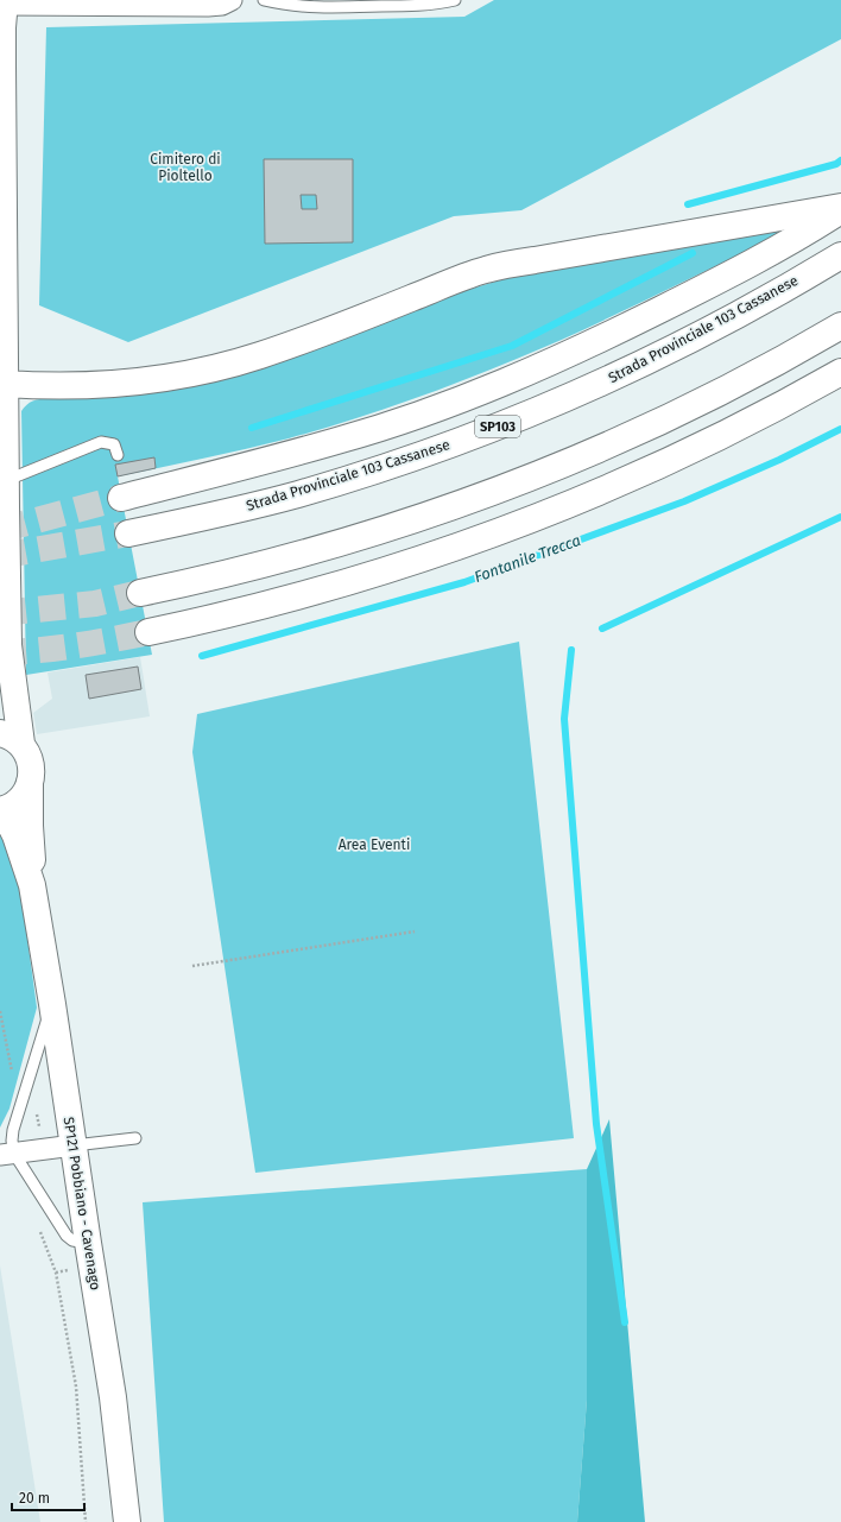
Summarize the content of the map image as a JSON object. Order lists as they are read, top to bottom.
{
  "streets": {
    "main road": ["Strada Provinciale 103 Cassanese", "SP103", "SP121 Pobbiano - Cavenago"]
  },
  "water": ["Fontanile Trecca"],
  "parks": ["Cimitero di Pioltello", "Area Eventi"],
  "scale_bar": "20 m"
}
